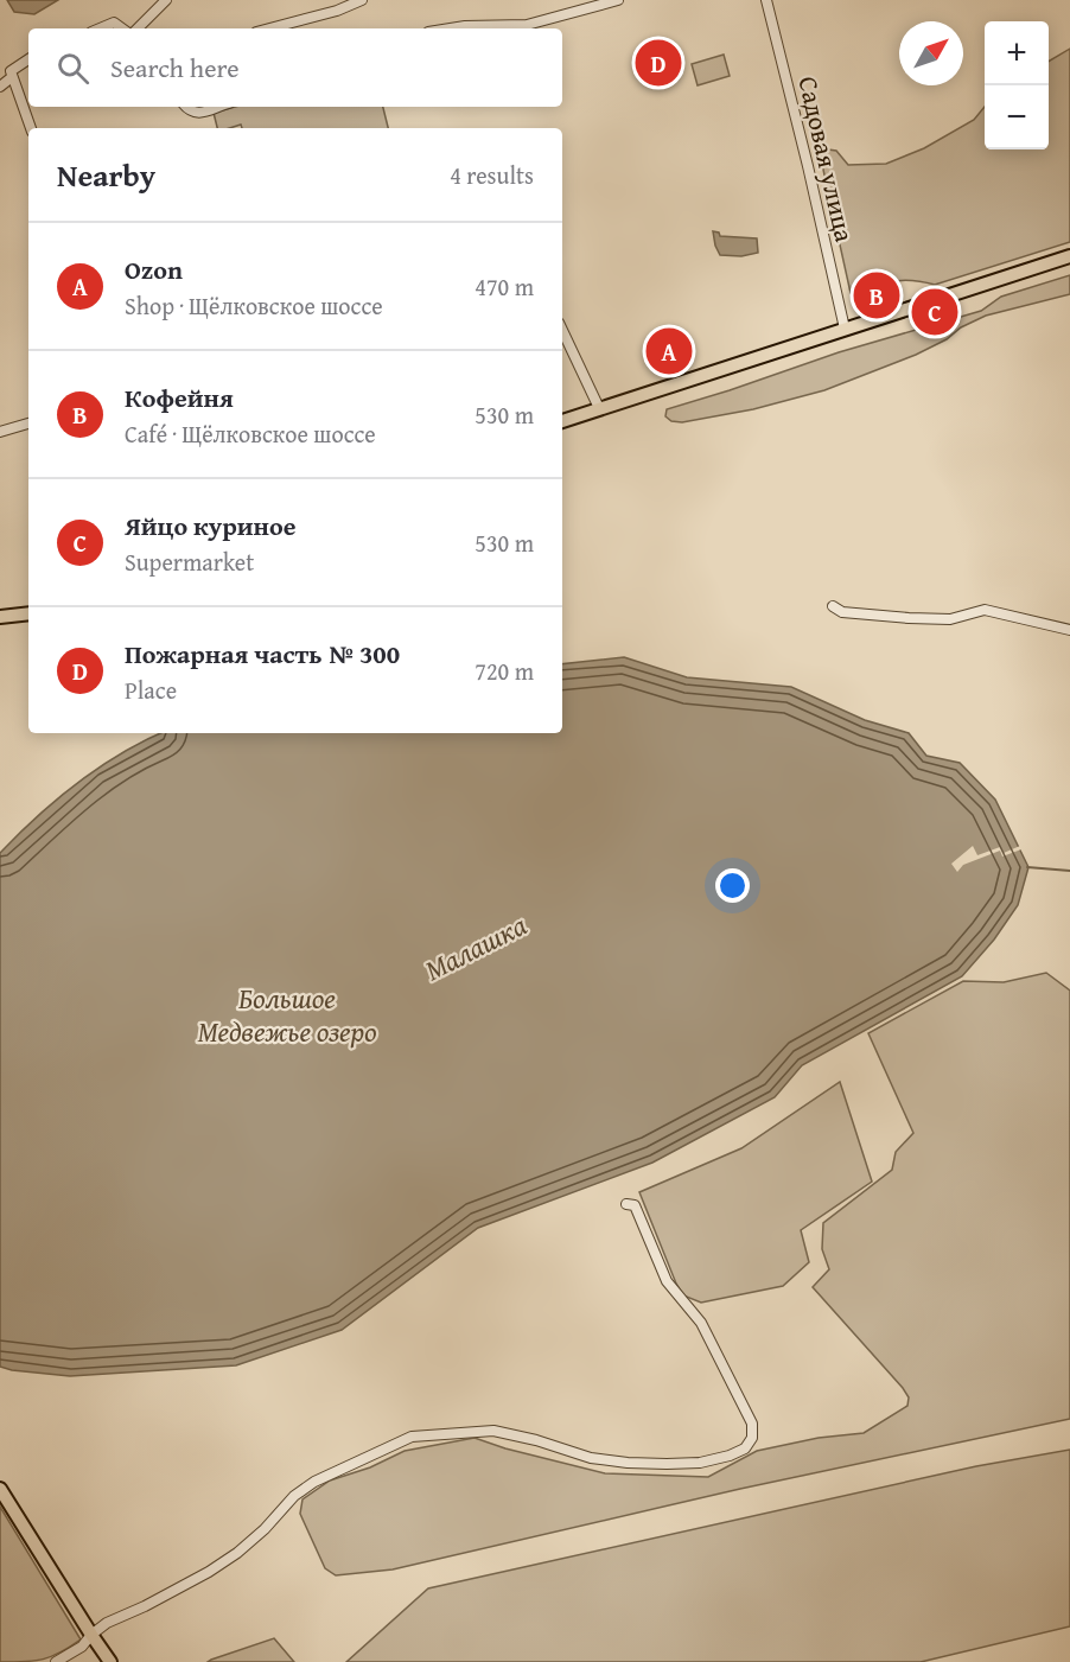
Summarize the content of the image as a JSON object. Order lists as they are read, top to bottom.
{
  "streets": {
    "street": ["Садовая улица"]
  },
  "water": ["Малашка", "Большое Медвежье озеро"],
  "north": "top right",
  "page": {
    "map_buttons": ["+", "−"],
    "search": "Search here",
    "pins": [
      "D",
      "B",
      "C",
      "A"
    ],
    "heading": ["Nearby", "4 results"],
    "list": [
      {
        "mark": "A",
        "name": "Ozon",
        "note": "Shop · Щёлковское шоссе",
        "value": "470 m"
      },
      {
        "mark": "B",
        "name": "Кофейня",
        "note": "Café · Щёлковское шоссе",
        "value": "530 m"
      },
      {
        "mark": "C",
        "name": "Яйцо куриное",
        "note": "Supermarket",
        "value": "530 m"
      },
      {
        "mark": "D",
        "name": "Пожарная часть № 300",
        "note": "Place",
        "value": "720 m"
      }
    ]
  }
}
